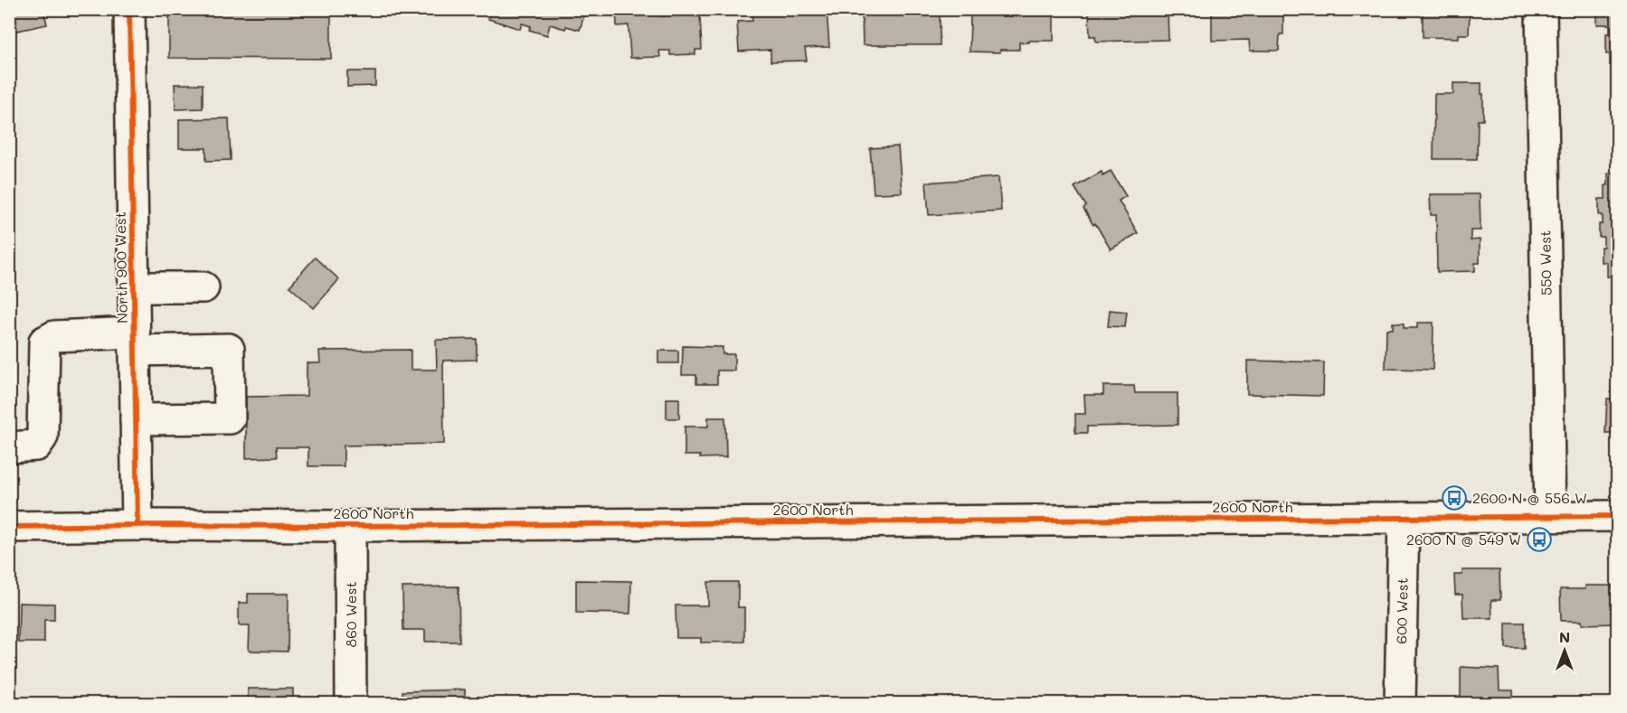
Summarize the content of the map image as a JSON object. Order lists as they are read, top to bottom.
{
  "streets": {
    "street": [
      "550 West",
      "North 900 West",
      "2600 North",
      "600 West",
      "860 West"
    ]
  },
  "crossings": [
    ["550 West", "2600 North"],
    ["North 900 West", "2600 North"],
    ["2600 North", "600 West"],
    ["2600 North", "860 West"]
  ],
  "places": {
    "bus stop": ["2600 N @ 556 W", "2600 N @ 549 W"]
  },
  "north": "top"
}
